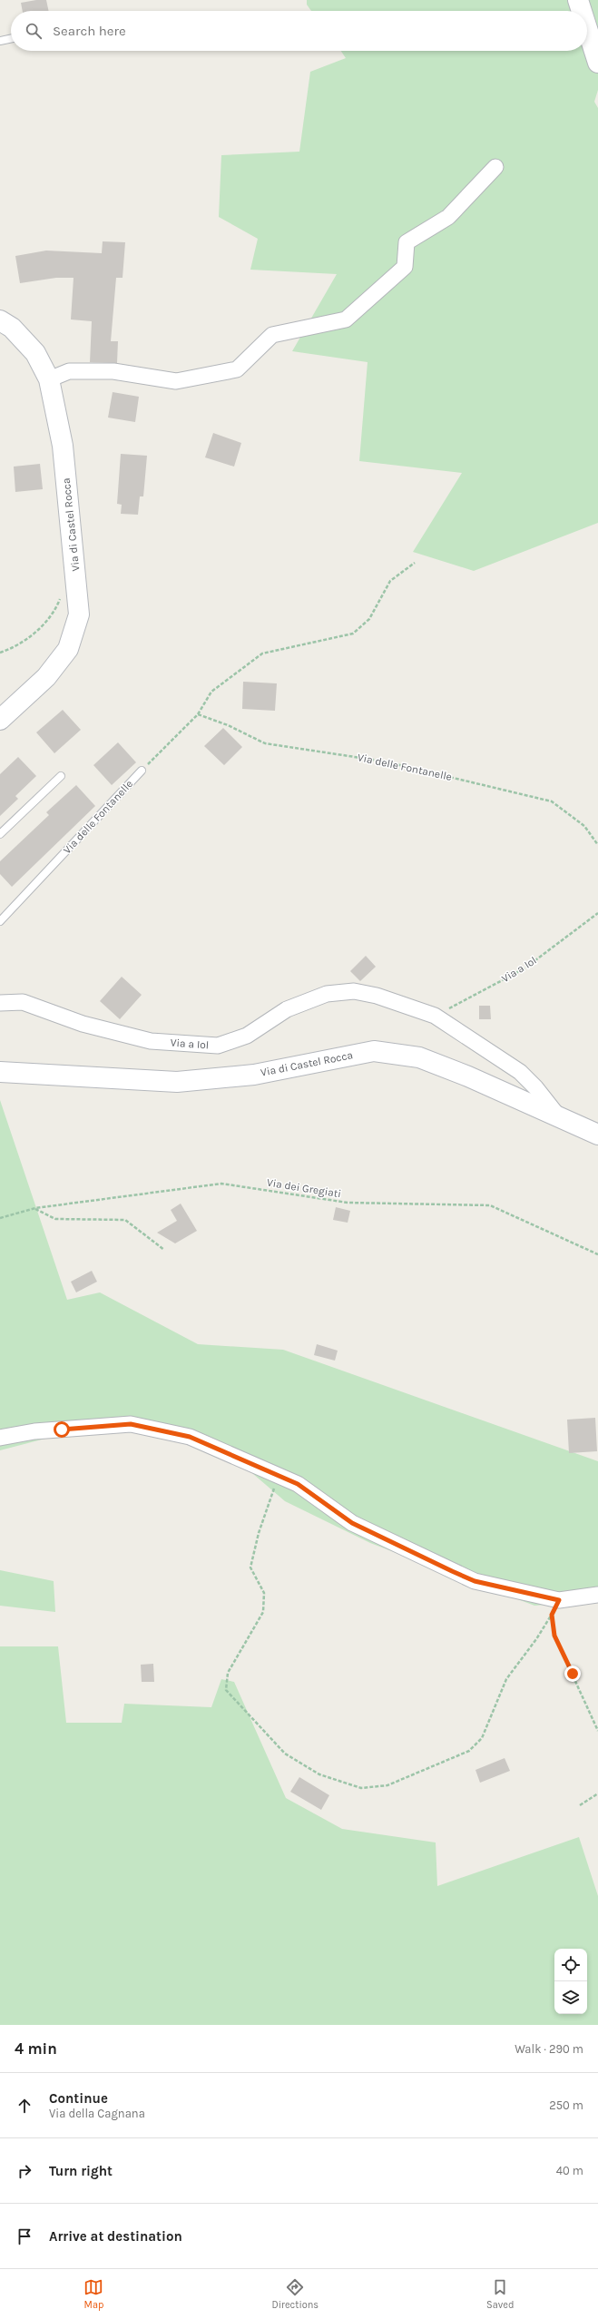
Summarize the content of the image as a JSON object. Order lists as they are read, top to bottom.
{
  "streets": {
    "main road": ["Via di Castel Rocca"],
    "street": ["Via a Iol"],
    "lane": ["Via delle Fontanelle"],
    "path": ["Via dei Gregiati"]
  },
  "crossings": [
    ["Via di Castel Rocca", "Via a Iol"]
  ],
  "page": {
    "search": "Search here",
    "heading": ["4 min", "Walk · 290 m"],
    "list": [
      ["Continue", "Via della Cagnana", "250 m"],
      ["Turn right", "40 m"],
      "Arrive at destination"
    ],
    "nav": ["Map", "Directions", "Saved"]
  }
}
